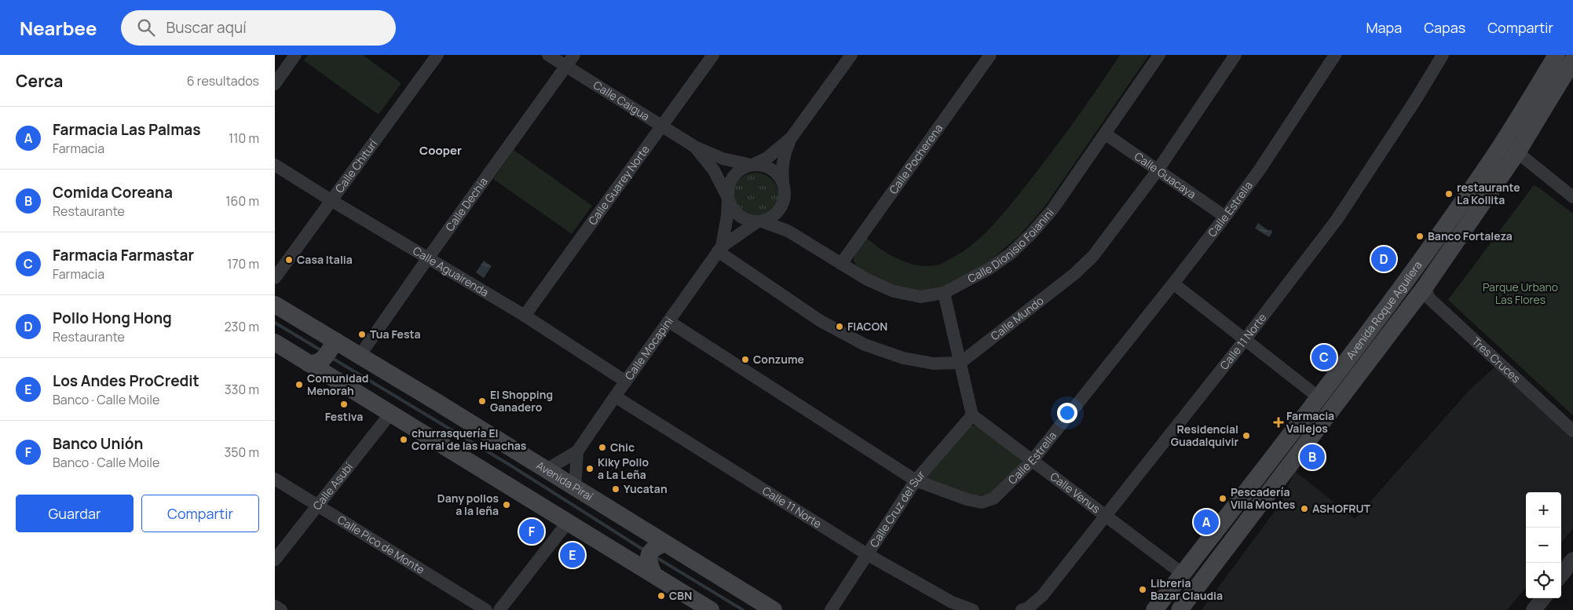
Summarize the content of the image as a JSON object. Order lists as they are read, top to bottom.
{
  "streets": {
    "main road": ["Avenida Roque Aguilera", "Avenida Piraí"],
    "street": [
      "Calle Caigua",
      "Calle Pocherena",
      "Calle Chiturí",
      "Calle Guacaya",
      "Calle Guarey Norte",
      "Calle Dechia",
      "Calle Estrella",
      "Calle Dionisio Foianini",
      "Calle Aguairenda",
      "Calle Mundo",
      "Calle 11 Norte",
      "Calle Mocapini",
      "Tres Cruces",
      "Calle Asubí",
      "Calle Venus",
      "Calle Cruz del Sur",
      "Calle Pico de Monte"
    ]
  },
  "crossings": [
    ["Calle Caigua", "Calle Guarey Norte"],
    ["Calle Caigua", "Calle Dechia"],
    ["Calle Caigua", "Calle Dionisio Foianini"],
    ["Calle Caigua", "Calle Mocapini"],
    ["Calle Pocherena", "Calle Dionisio Foianini"],
    ["Calle Chiturí", "Calle Aguairenda"],
    ["Calle Guacaya", "Calle Estrella"],
    ["Calle Guacaya", "Calle Dionisio Foianini"],
    ["Calle Guacaya", "Calle Mundo"],
    ["Calle Guarey Norte", "Calle Aguairenda"],
    ["Calle Dechia", "Calle Aguairenda"],
    ["Calle Dechia", "Avenida Piraí"],
    ["Calle Estrella", "Calle Mocapini"],
    ["Calle Estrella", "Calle Venus"],
    ["Calle Estrella", "Calle Cruz del Sur"],
    ["Calle Dionisio Foianini", "Calle Mocapini"],
    ["Calle Aguairenda", "Calle Mocapini"],
    ["Avenida Roque Aguilera", "Tres Cruces"],
    ["Avenida Roque Aguilera", "Calle Venus"],
    ["Calle 11 Norte", "Calle Mocapini"],
    ["Calle 11 Norte", "Calle Venus"],
    ["Calle 11 Norte", "Calle Cruz del Sur"],
    ["Calle Mocapini", "Avenida Piraí"],
    ["Avenida Piraí", "Calle Asubí"],
    ["Calle Asubí", "Calle Pico de Monte"],
    ["Calle Venus", "Calle Cruz del Sur"]
  ],
  "districts": ["Cooper"],
  "parks": ["Parque Urbano Las Flores"],
  "places": {
    "other": [
      "restaurante La Kollita",
      "Banco Fortaleza",
      "Casa Italia",
      "FIACON",
      "Tua Festa",
      "Conzume",
      "Comunidad Menorah",
      "El Shopping Ganadero",
      "Festiva",
      "Residencial Guadalquivir",
      "churrasquería El Corral de las Huachas",
      "Chic",
      "Kiky Pollo a La Leña",
      "Yucatan",
      "Pescadería Villa Montes",
      "Dany pollos a la leña",
      "ASHOFRUT",
      "Libreria Bazar Claudia",
      "CBN"
    ],
    "health": ["Farmacia Vallejos"]
  },
  "page": {
    "header": "Nearbee",
    "search": "Buscar aquí",
    "nav": ["Mapa", "Capas", "Compartir"],
    "heading": ["Cerca", "6 resultados"],
    "list": [
      {
        "mark": "A",
        "name": "Farmacia Las Palmas",
        "note": "Farmacia",
        "value": "110 m"
      },
      {
        "mark": "B",
        "name": "Comida Coreana",
        "note": "Restaurante",
        "value": "160 m"
      },
      {
        "mark": "C",
        "name": "Farmacia Farmastar",
        "note": "Farmacia",
        "value": "170 m"
      },
      {
        "mark": "D",
        "name": "Pollo Hong Hong",
        "note": "Restaurante",
        "value": "230 m"
      },
      {
        "mark": "E",
        "name": "Los Andes ProCredit",
        "note": "Banco · Calle Moile",
        "value": "330 m"
      },
      {
        "mark": "F",
        "name": "Banco Unión",
        "note": "Banco · Calle Moile",
        "value": "350 m"
      }
    ],
    "pins": [
      "D",
      "C",
      "B",
      "A",
      "F",
      "E"
    ],
    "buttons": ["Guardar", "Compartir"],
    "map_buttons": ["+", "−"]
  }
}
